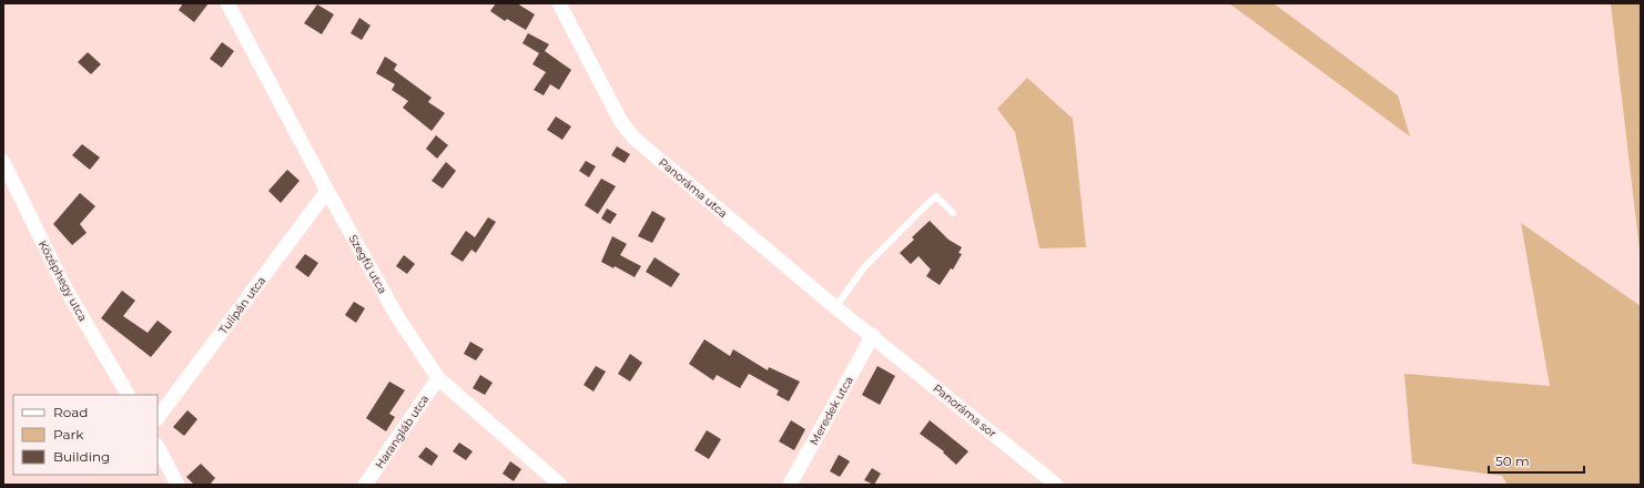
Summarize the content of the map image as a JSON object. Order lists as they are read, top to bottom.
{
  "streets": {
    "street": [
      "Panoráma utca",
      "Szegfű utca",
      "Középhegy utca",
      "Tulipán utca",
      "Meredek utca",
      "Panoráma sor",
      "Harangláb utca"
    ]
  },
  "crossings": [
    ["Panoráma utca", "Meredek utca"],
    ["Panoráma utca", "Panoráma sor"],
    ["Szegfű utca", "Tulipán utca"],
    ["Szegfű utca", "Harangláb utca"],
    ["Meredek utca", "Panoráma sor"]
  ],
  "legend": ["Road", "Park", "Building"],
  "scale_bar": "50 m"
}
